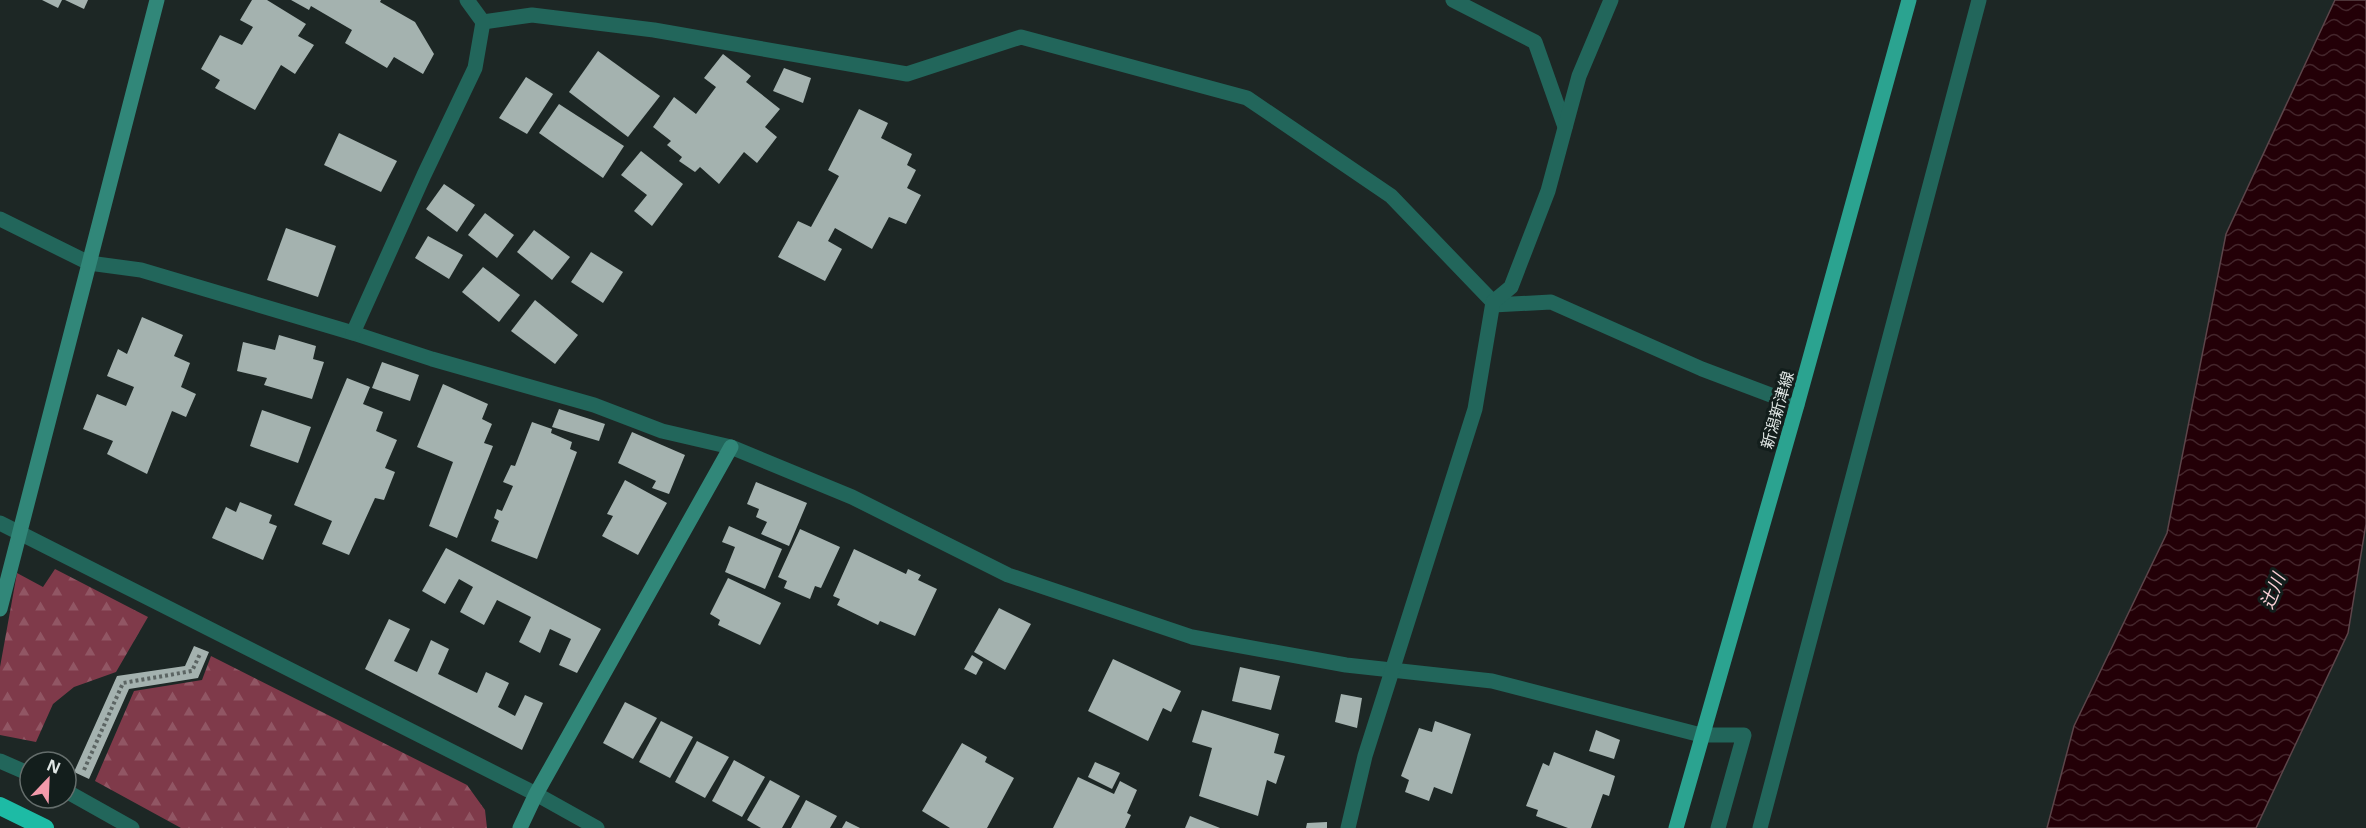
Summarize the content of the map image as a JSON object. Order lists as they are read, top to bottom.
{
  "streets": {
    "main road": ["新潟新津線"]
  },
  "water": ["辻川"],
  "north": "top right"
}
